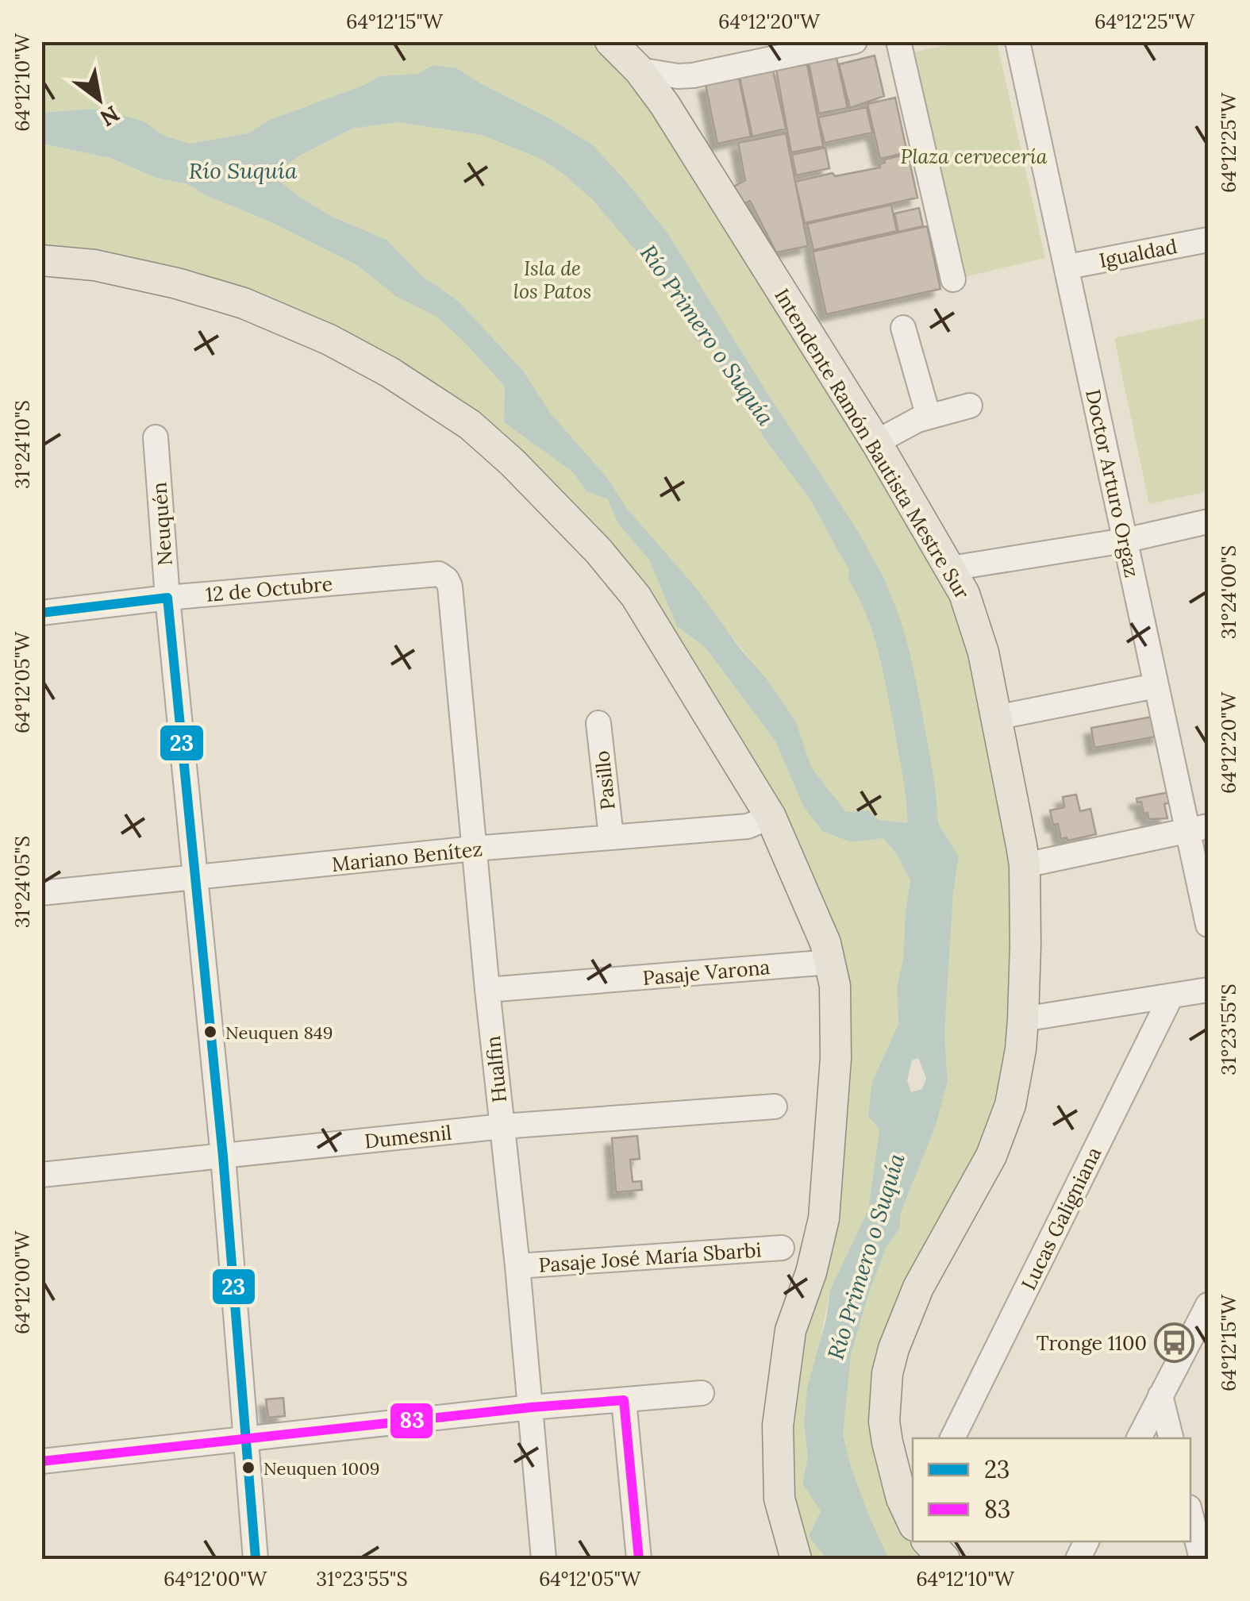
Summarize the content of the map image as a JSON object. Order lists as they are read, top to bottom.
{
  "streets": {
    "main road": ["Intendente Ramón Bautista Mestre Sur"],
    "street": [
      "Igualdad",
      "Doctor Arturo Orgaz",
      "Neuquén",
      "12 de Octubre",
      "Pasillo",
      "Mariano Benítez",
      "Pasaje Varona",
      "Hualfin",
      "Dumesnil",
      "Lucas Galigniana",
      "Pasaje José María Sbarbi"
    ]
  },
  "crossings": [
    ["Igualdad", "Doctor Arturo Orgaz"],
    ["Neuquén", "12 de Octubre"],
    ["Neuquén", "Mariano Benítez"],
    ["Neuquén", "Dumesnil"],
    ["12 de Octubre", "Hualfin"],
    ["Pasillo", "Mariano Benítez"],
    ["Mariano Benítez", "Hualfin"],
    ["Pasaje Varona", "Hualfin"],
    ["Hualfin", "Dumesnil"],
    ["Hualfin", "Pasaje José María Sbarbi"]
  ],
  "water": ["Río Suquía", "Río Primero o Suquía"],
  "parks": ["Plaza cervecería", "Isla de los Patos"],
  "places": {
    "other": ["Neuquen 849", "Neuquen 1009"],
    "bus stop": ["Tronge 1100"]
  },
  "lines": ["transit line 23", "transit line 83"],
  "legend": ["23", "83"],
  "north": "bottom right",
  "coordinates": [
    "64°12'15\"W",
    "64°12'20\"W",
    "64°12'25\"W",
    "64°12'10\"W",
    "31°24'10\"S",
    "31°24'00\"S",
    "64°12'05\"W",
    "31°24'05\"S",
    "31°23'55\"S",
    "64°12'00\"W"
  ]
}
